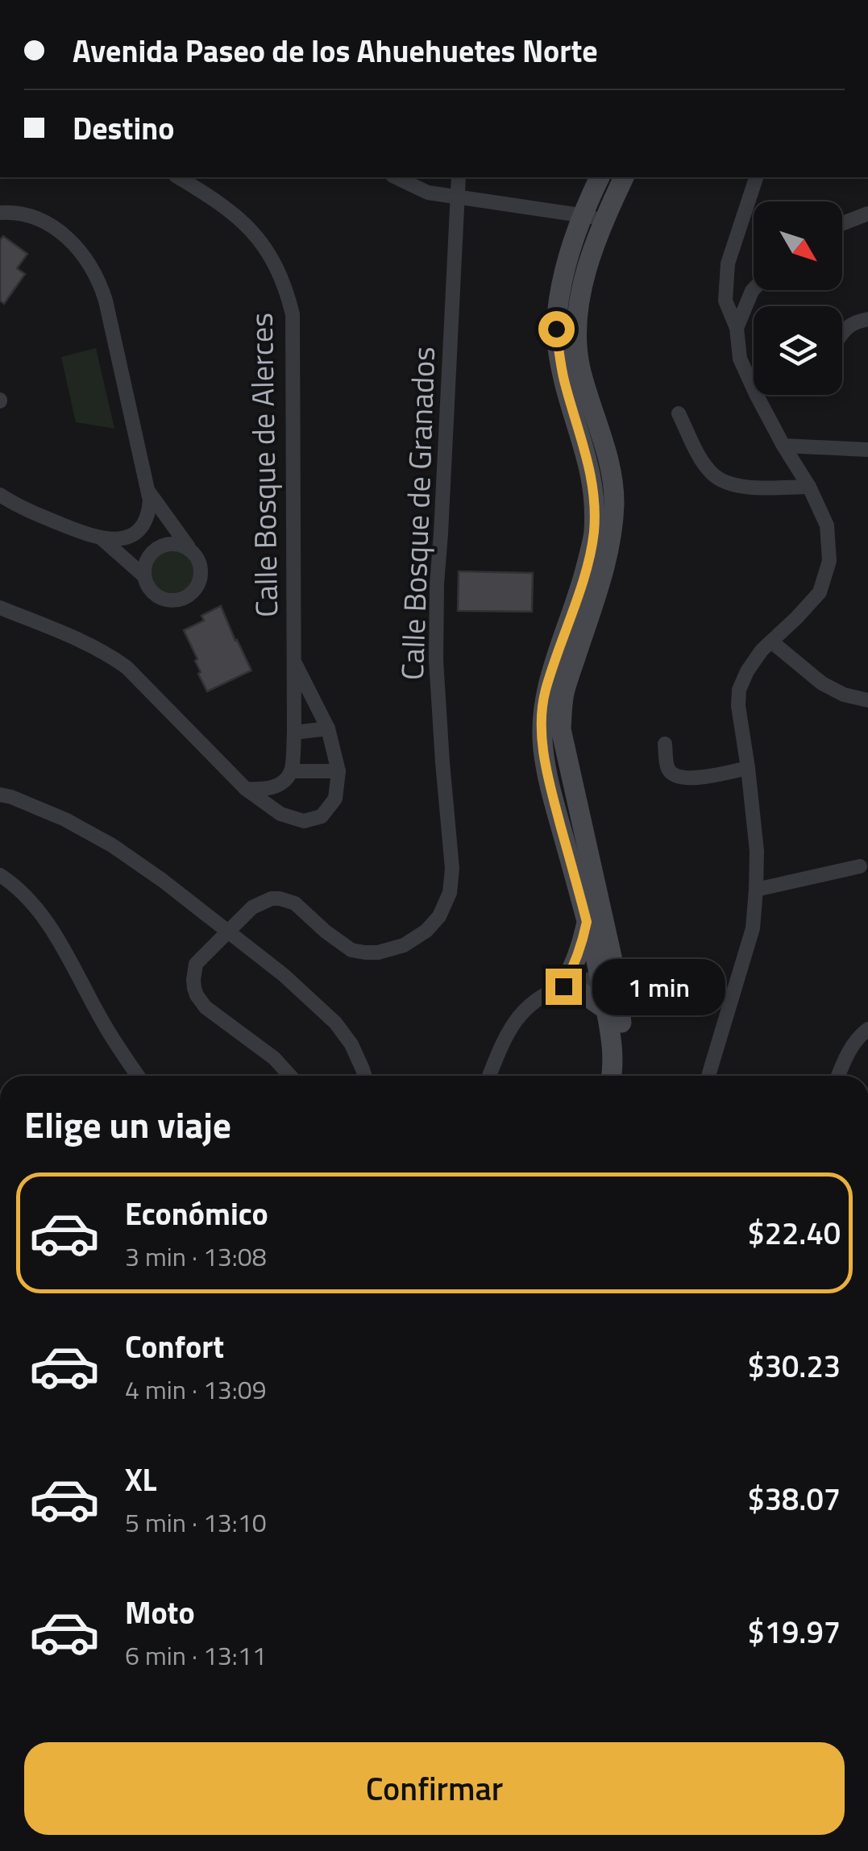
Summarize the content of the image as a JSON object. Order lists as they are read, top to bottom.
{
  "streets": {
    "street": ["Calle Bosque de Alerces", "Calle Bosque de Granados"]
  },
  "north": "bottom right",
  "page": {
    "banner": ["Avenida Paseo de los Ahuehuetes Norte", "Destino"],
    "bubble": "1 min",
    "heading": "Elige un viaje",
    "list": [
      {
        "name": "Económico",
        "note": "3 min · 13:08",
        "value": "$22.40"
      },
      {
        "name": "Confort",
        "note": "4 min · 13:09",
        "value": "$30.23"
      },
      {
        "name": "XL",
        "note": "5 min · 13:10",
        "value": "$38.07"
      },
      {
        "name": "Moto",
        "note": "6 min · 13:11",
        "value": "$19.97"
      }
    ],
    "buttons": "Confirmar"
  }
}
